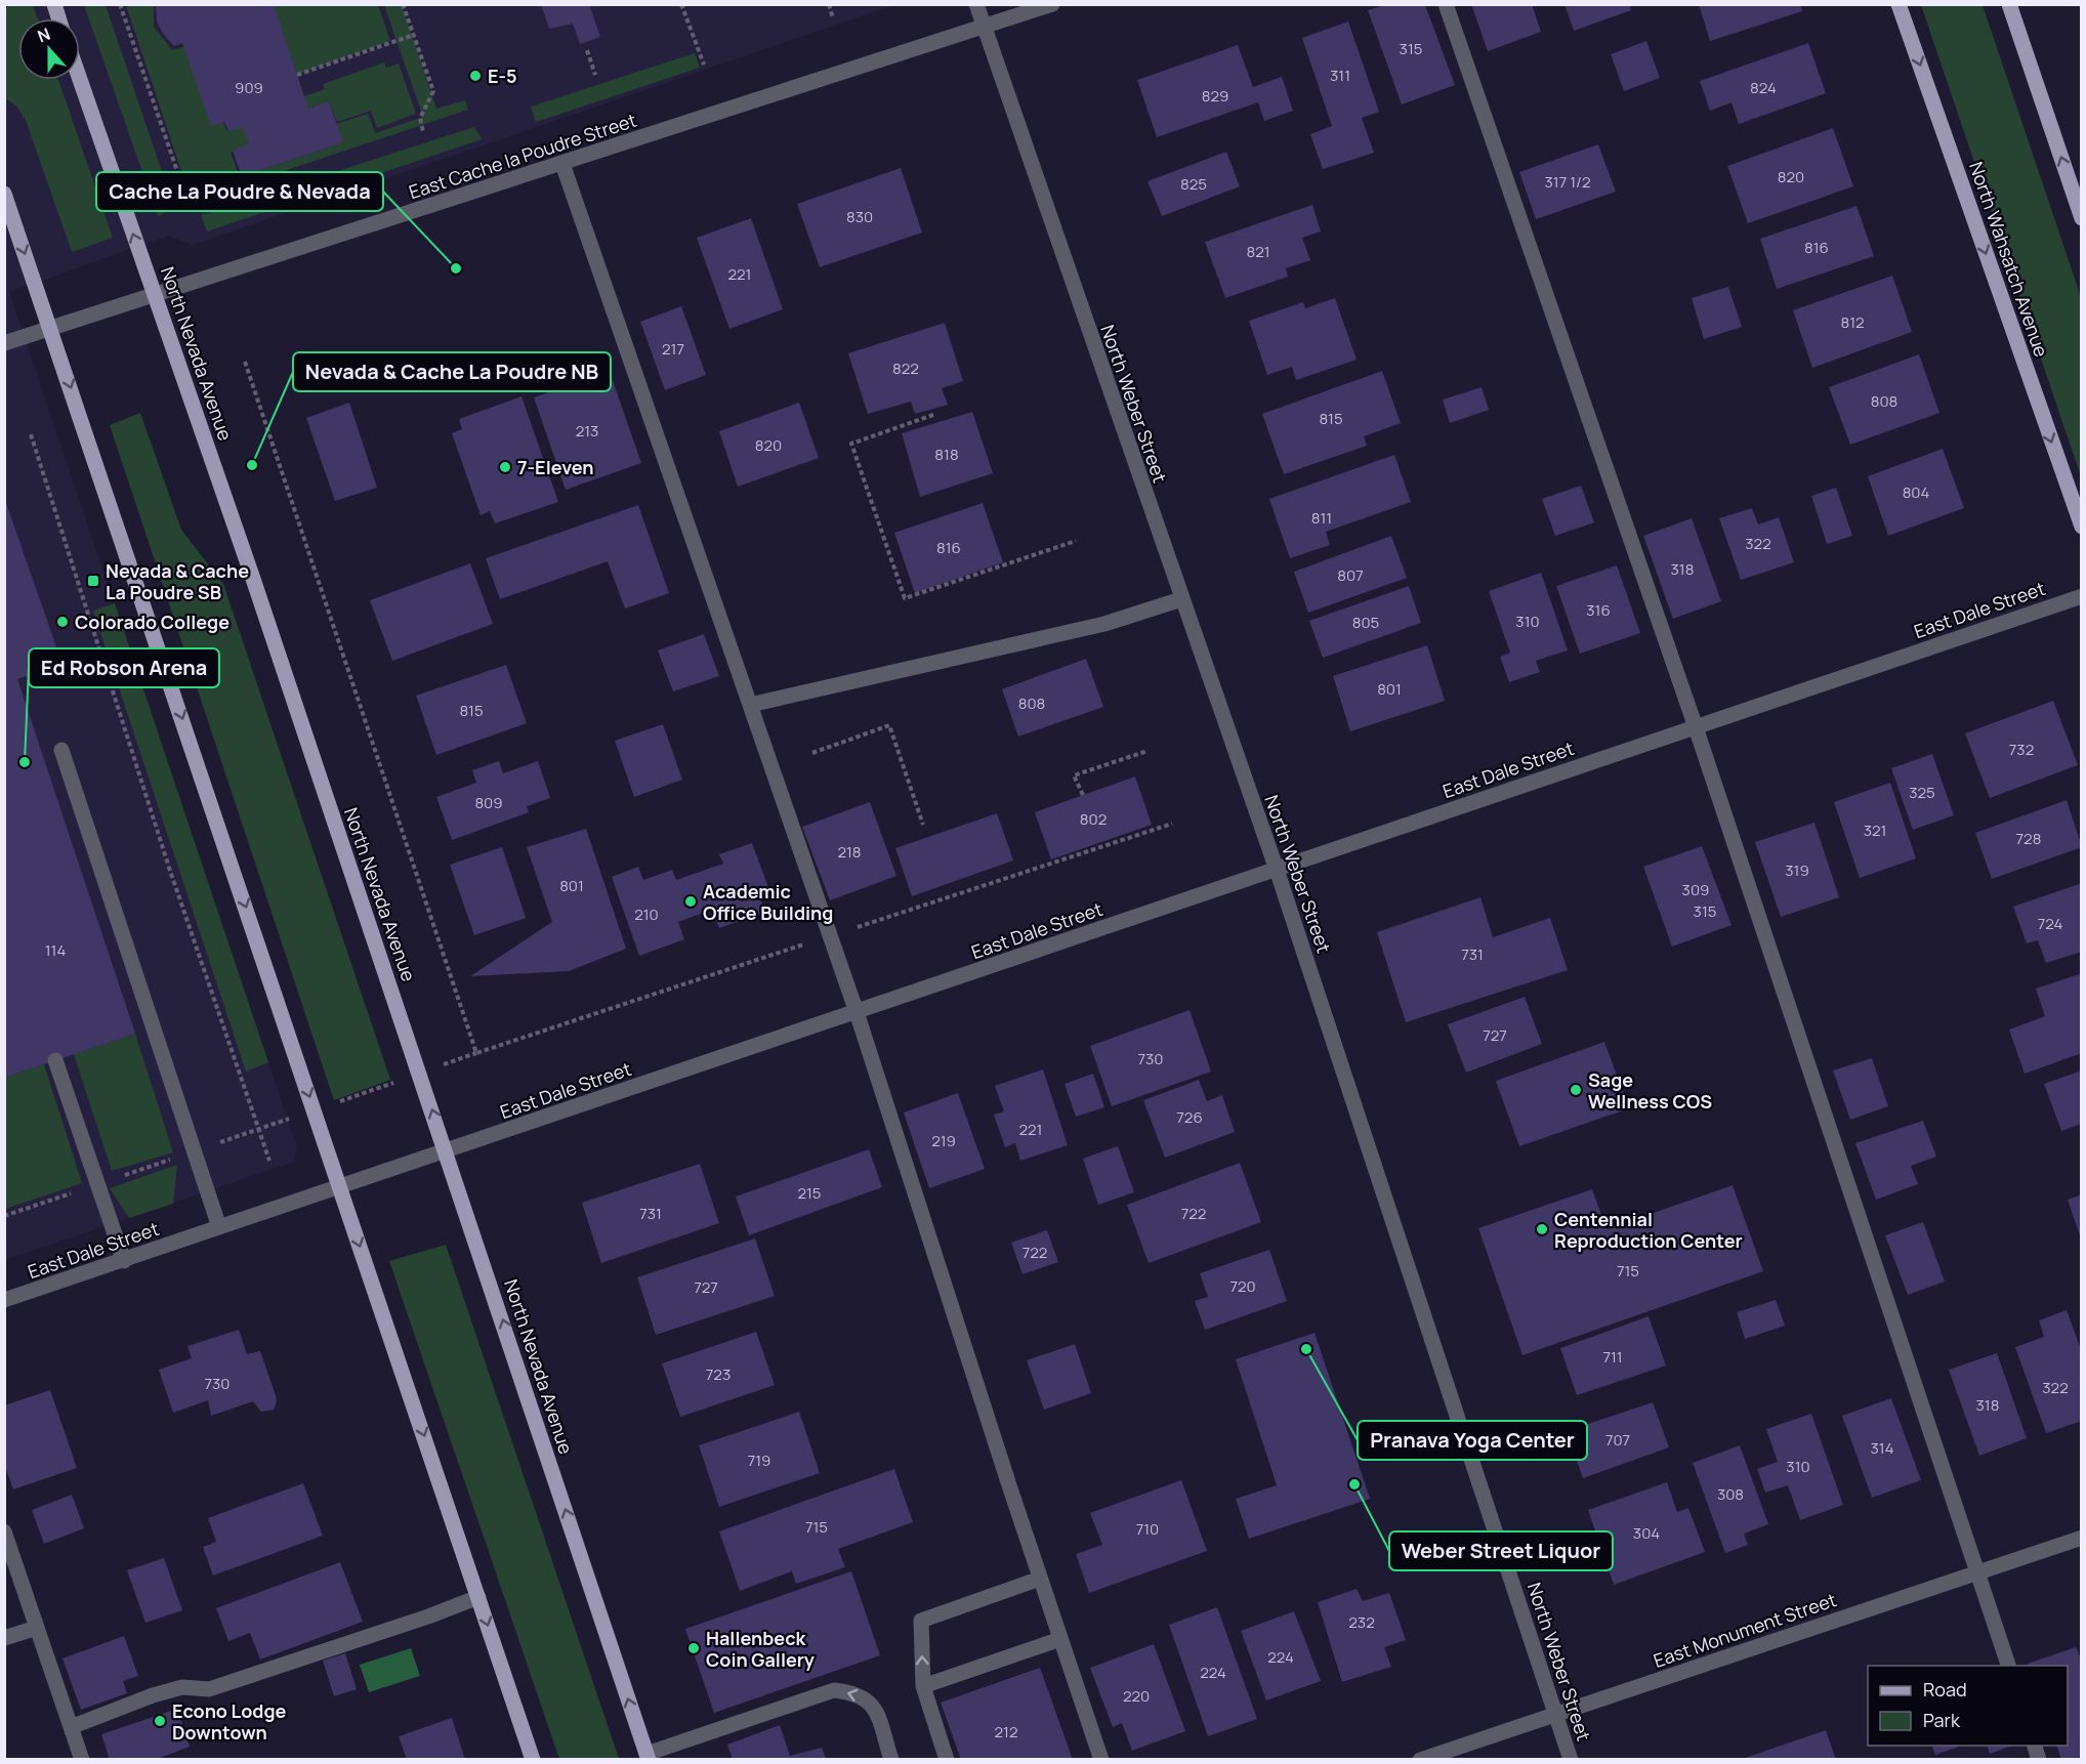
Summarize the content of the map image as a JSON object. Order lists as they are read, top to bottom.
{
  "streets": {
    "main road": ["North Wahsatch Avenue", "North Nevada Avenue"],
    "street": [
      "East Cache la Poudre Street",
      "North Weber Street",
      "East Dale Street",
      "East Monument Street"
    ]
  },
  "crossings": [
    ["East Cache la Poudre Street", "North Nevada Avenue"],
    ["East Cache la Poudre Street", "North Weber Street"],
    ["North Nevada Avenue", "East Dale Street"],
    ["North Weber Street", "East Dale Street"],
    ["North Weber Street", "East Monument Street"]
  ],
  "places": {
    "other": [
      "E-5",
      "Cache La Poudre & Nevada",
      "Nevada & Cache La Poudre NB",
      "7-Eleven",
      "Colorado College",
      "Ed Robson Arena",
      "Academic Office Building",
      "Sage Wellness COS",
      "Centennial Reproduction Center",
      "Pranava Yoga Center",
      "Weber Street Liquor",
      "Hallenbeck Coin Gallery",
      "Econo Lodge Downtown"
    ],
    "transit": ["Nevada & Cache La Poudre SB"]
  },
  "house_numbers": [
    "315",
    "311",
    "909",
    "824",
    "829",
    "820",
    "317 1/2",
    "825",
    "830",
    "816",
    "821",
    "221",
    "812",
    "217",
    "822",
    "808",
    "815",
    "213",
    "820",
    "818",
    "804",
    "811",
    "322",
    "816",
    "318",
    "807",
    "316",
    "310",
    "805",
    "801",
    "808",
    "815",
    "732",
    "325",
    "809",
    "802",
    "321",
    "728",
    "218",
    "319",
    "801",
    "309",
    "315",
    "210",
    "724",
    "114",
    "731",
    "727",
    "730",
    "726",
    "221",
    "219",
    "215",
    "731",
    "722",
    "722",
    "715",
    "720",
    "727",
    "711",
    "723",
    "730",
    "322",
    "318",
    "707",
    "314",
    "719",
    "310",
    "308",
    "715",
    "710",
    "304",
    "232",
    "224",
    "224",
    "220",
    "212"
  ],
  "legend": ["Road", "Park"],
  "north": "top"
}
